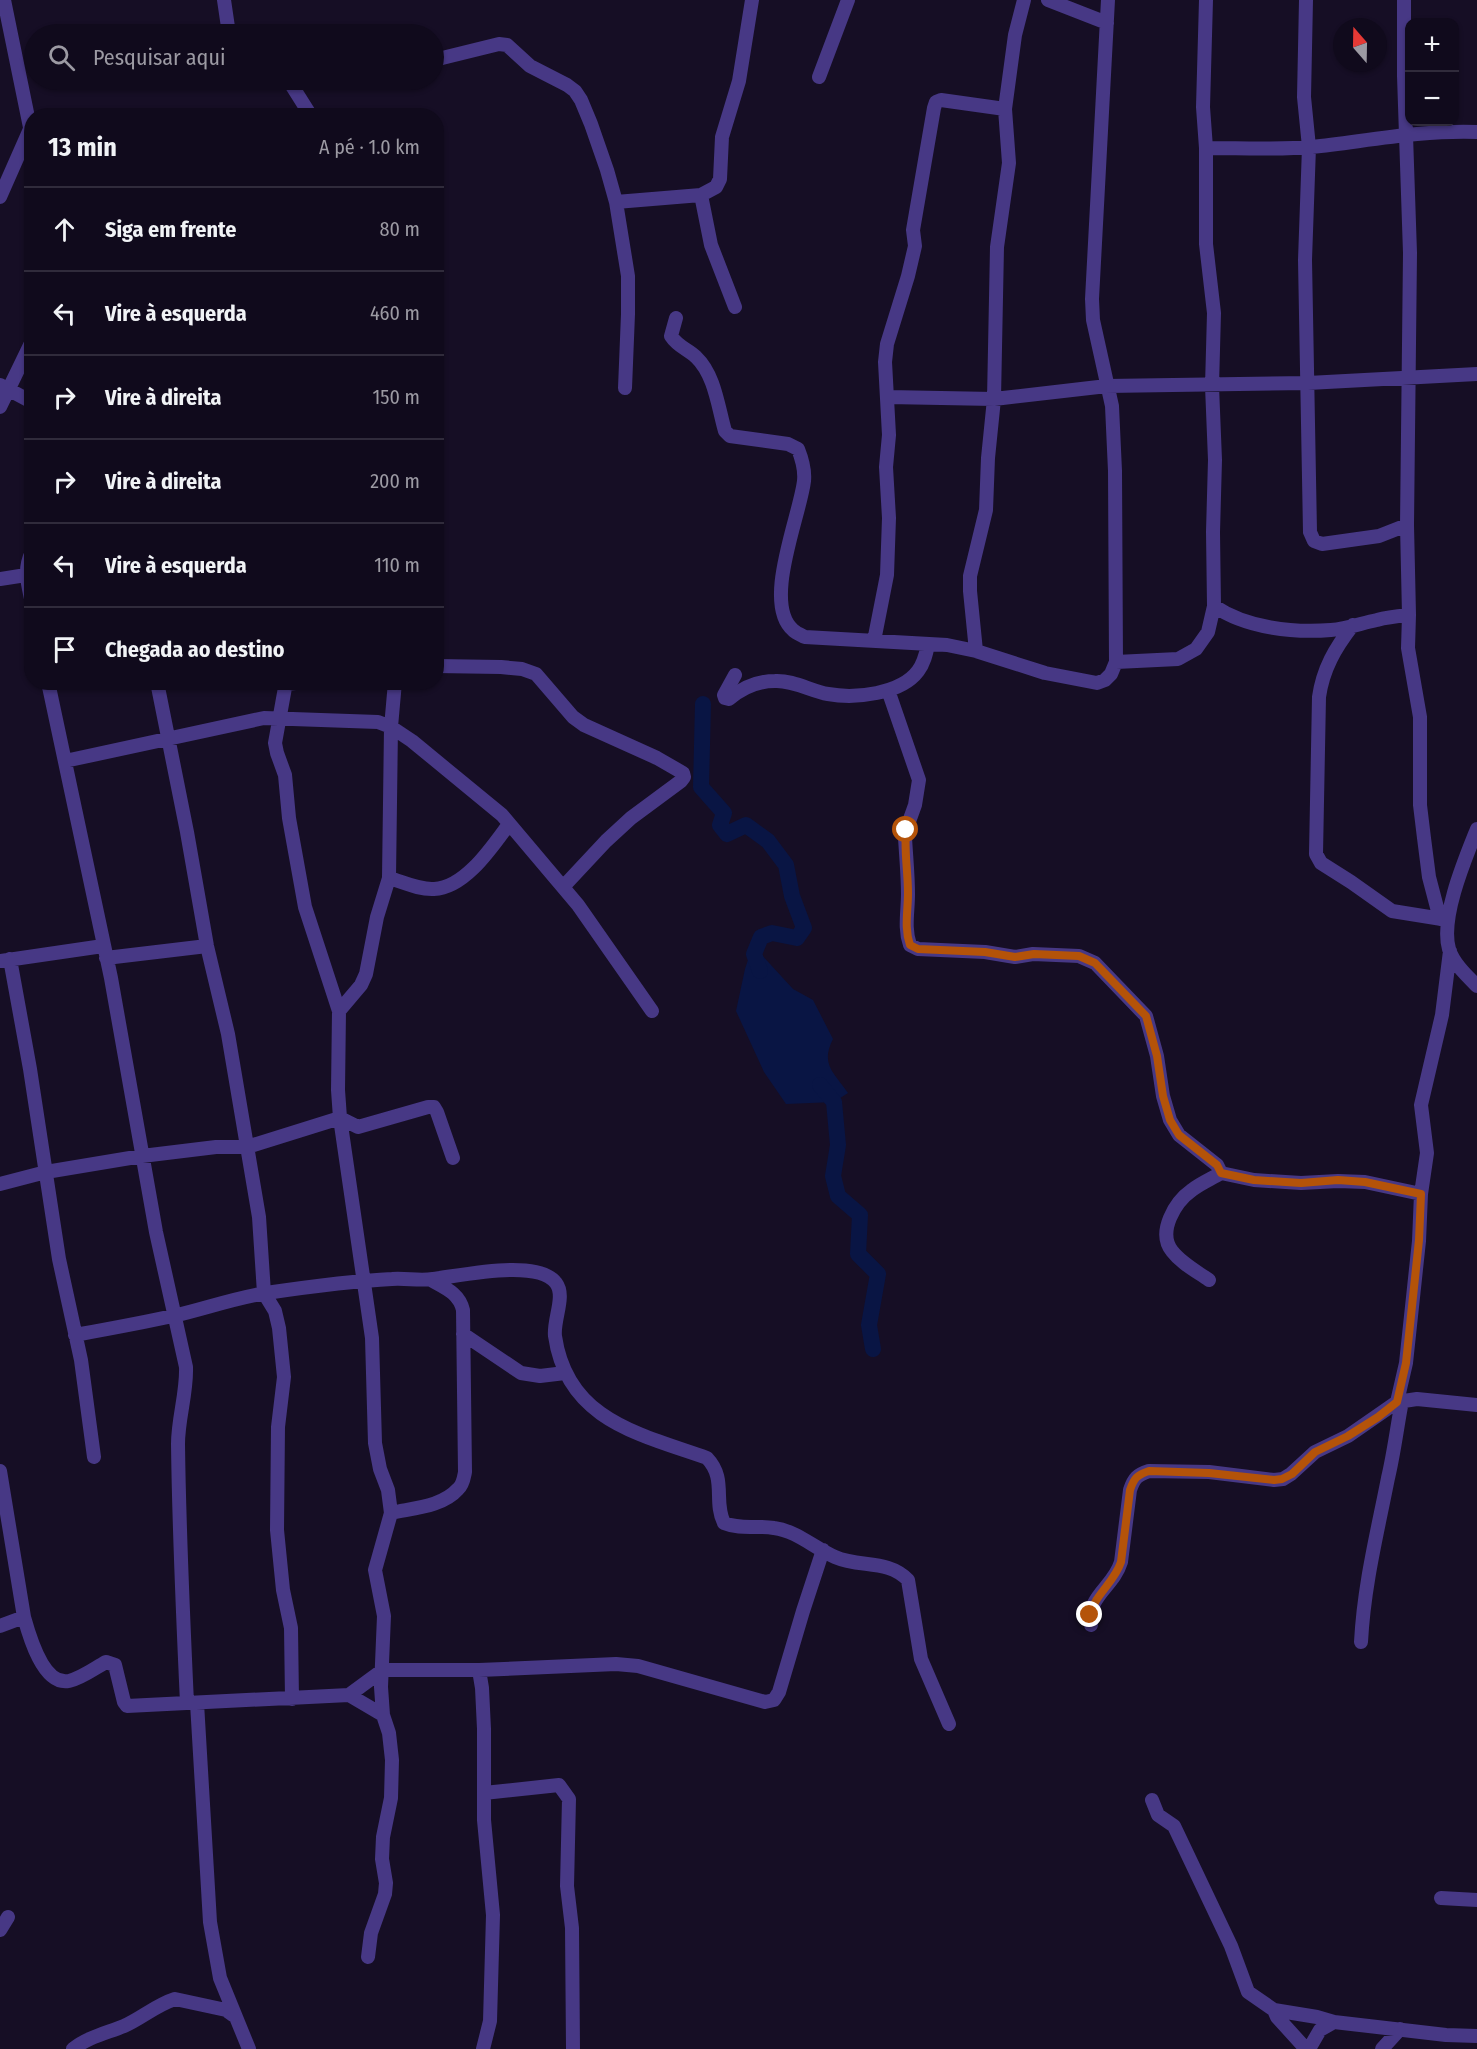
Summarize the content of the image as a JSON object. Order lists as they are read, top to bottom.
{
  "north": "top",
  "page": {
    "map_buttons": ["+", "−"],
    "search": "Pesquisar aqui",
    "heading": ["13 min", "A pé · 1.0 km"],
    "list": [
      ["Siga em frente", "80 m"],
      ["Vire à esquerda", "460 m"],
      ["Vire à direita", "150 m"],
      ["Vire à direita", "200 m"],
      ["Vire à esquerda", "110 m"],
      "Chegada ao destino"
    ]
  }
}
